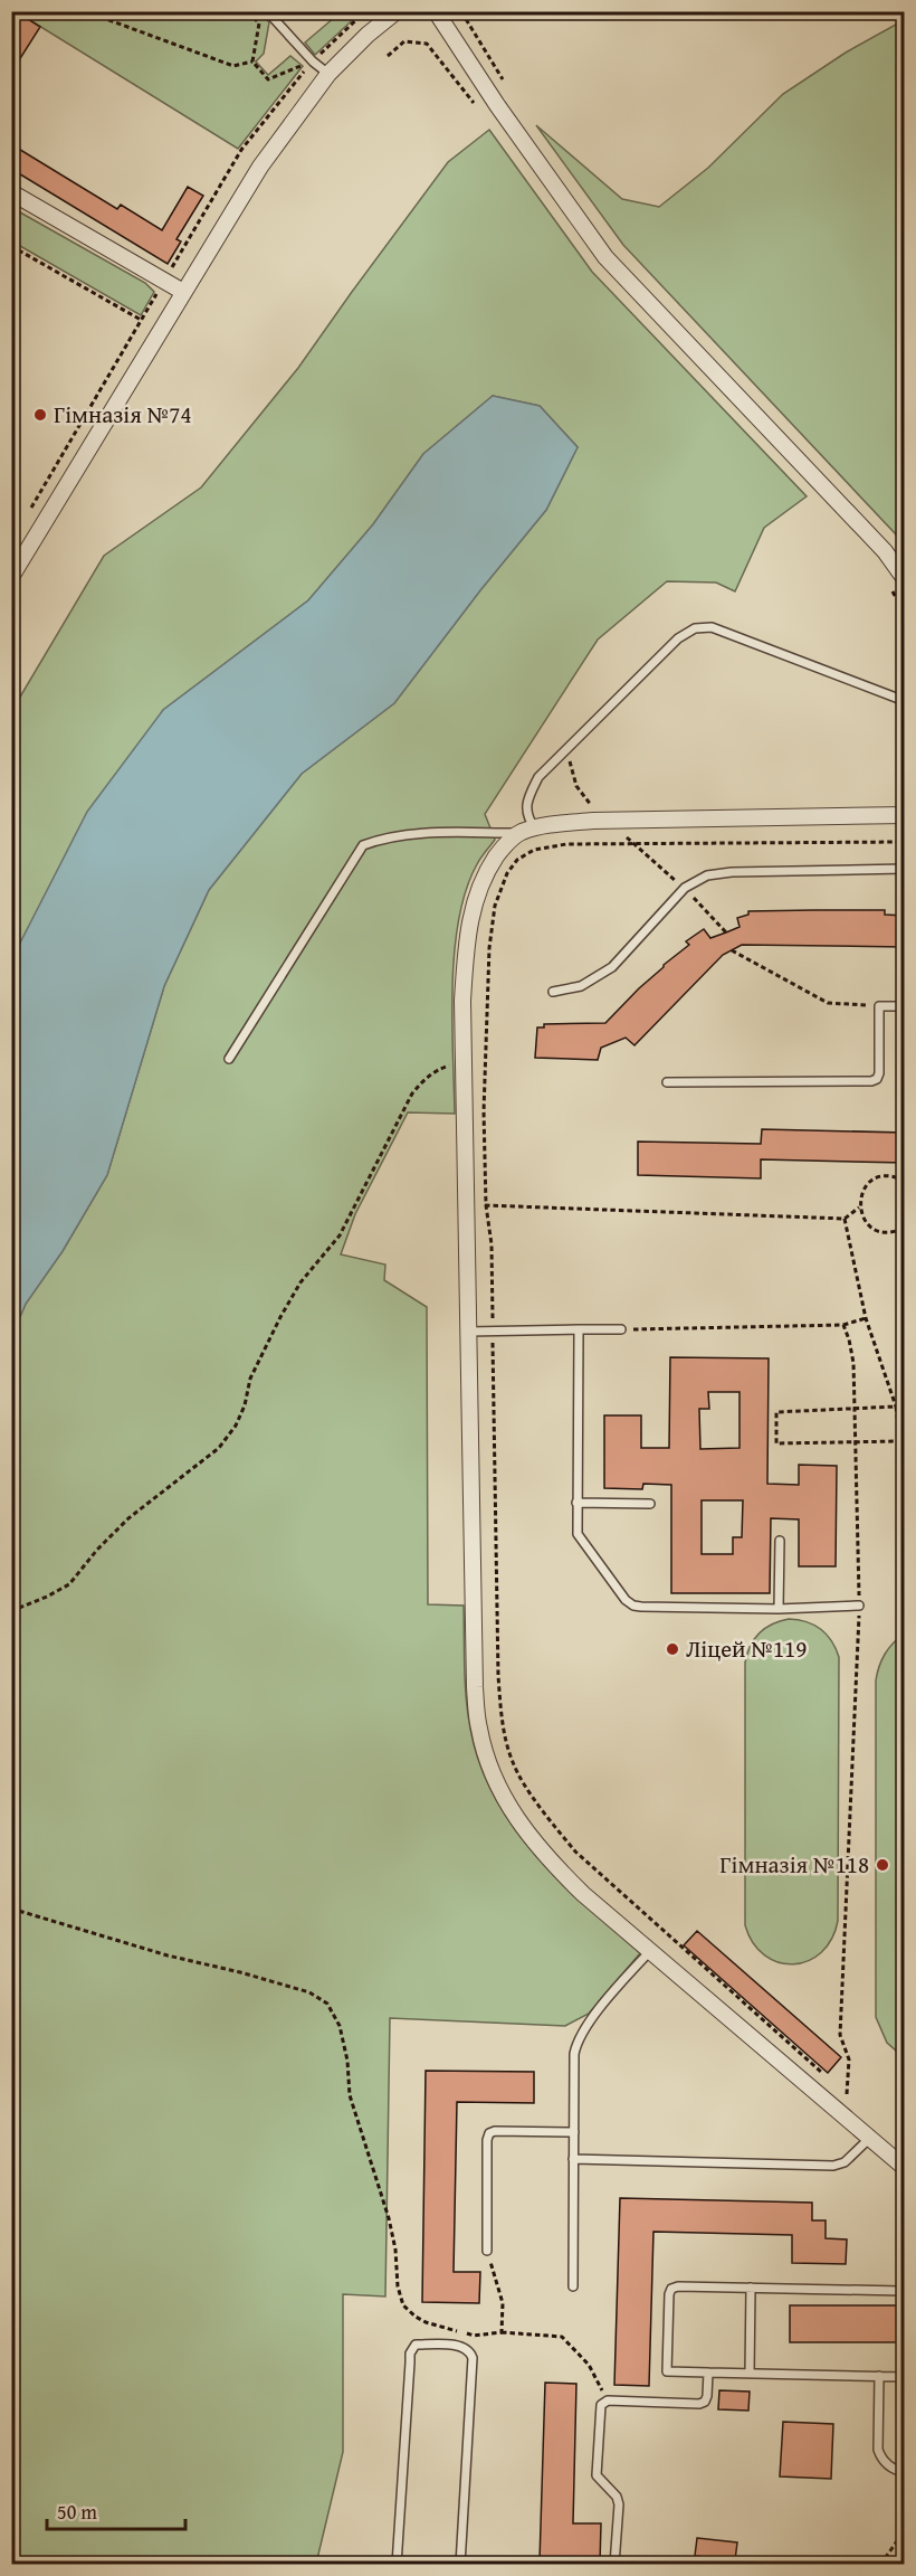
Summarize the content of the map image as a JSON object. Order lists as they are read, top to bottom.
{
  "places": ["Гімназія №74", "Ліцей №119", "Гімназія №118"],
  "scale_bar": "50 m"
}
